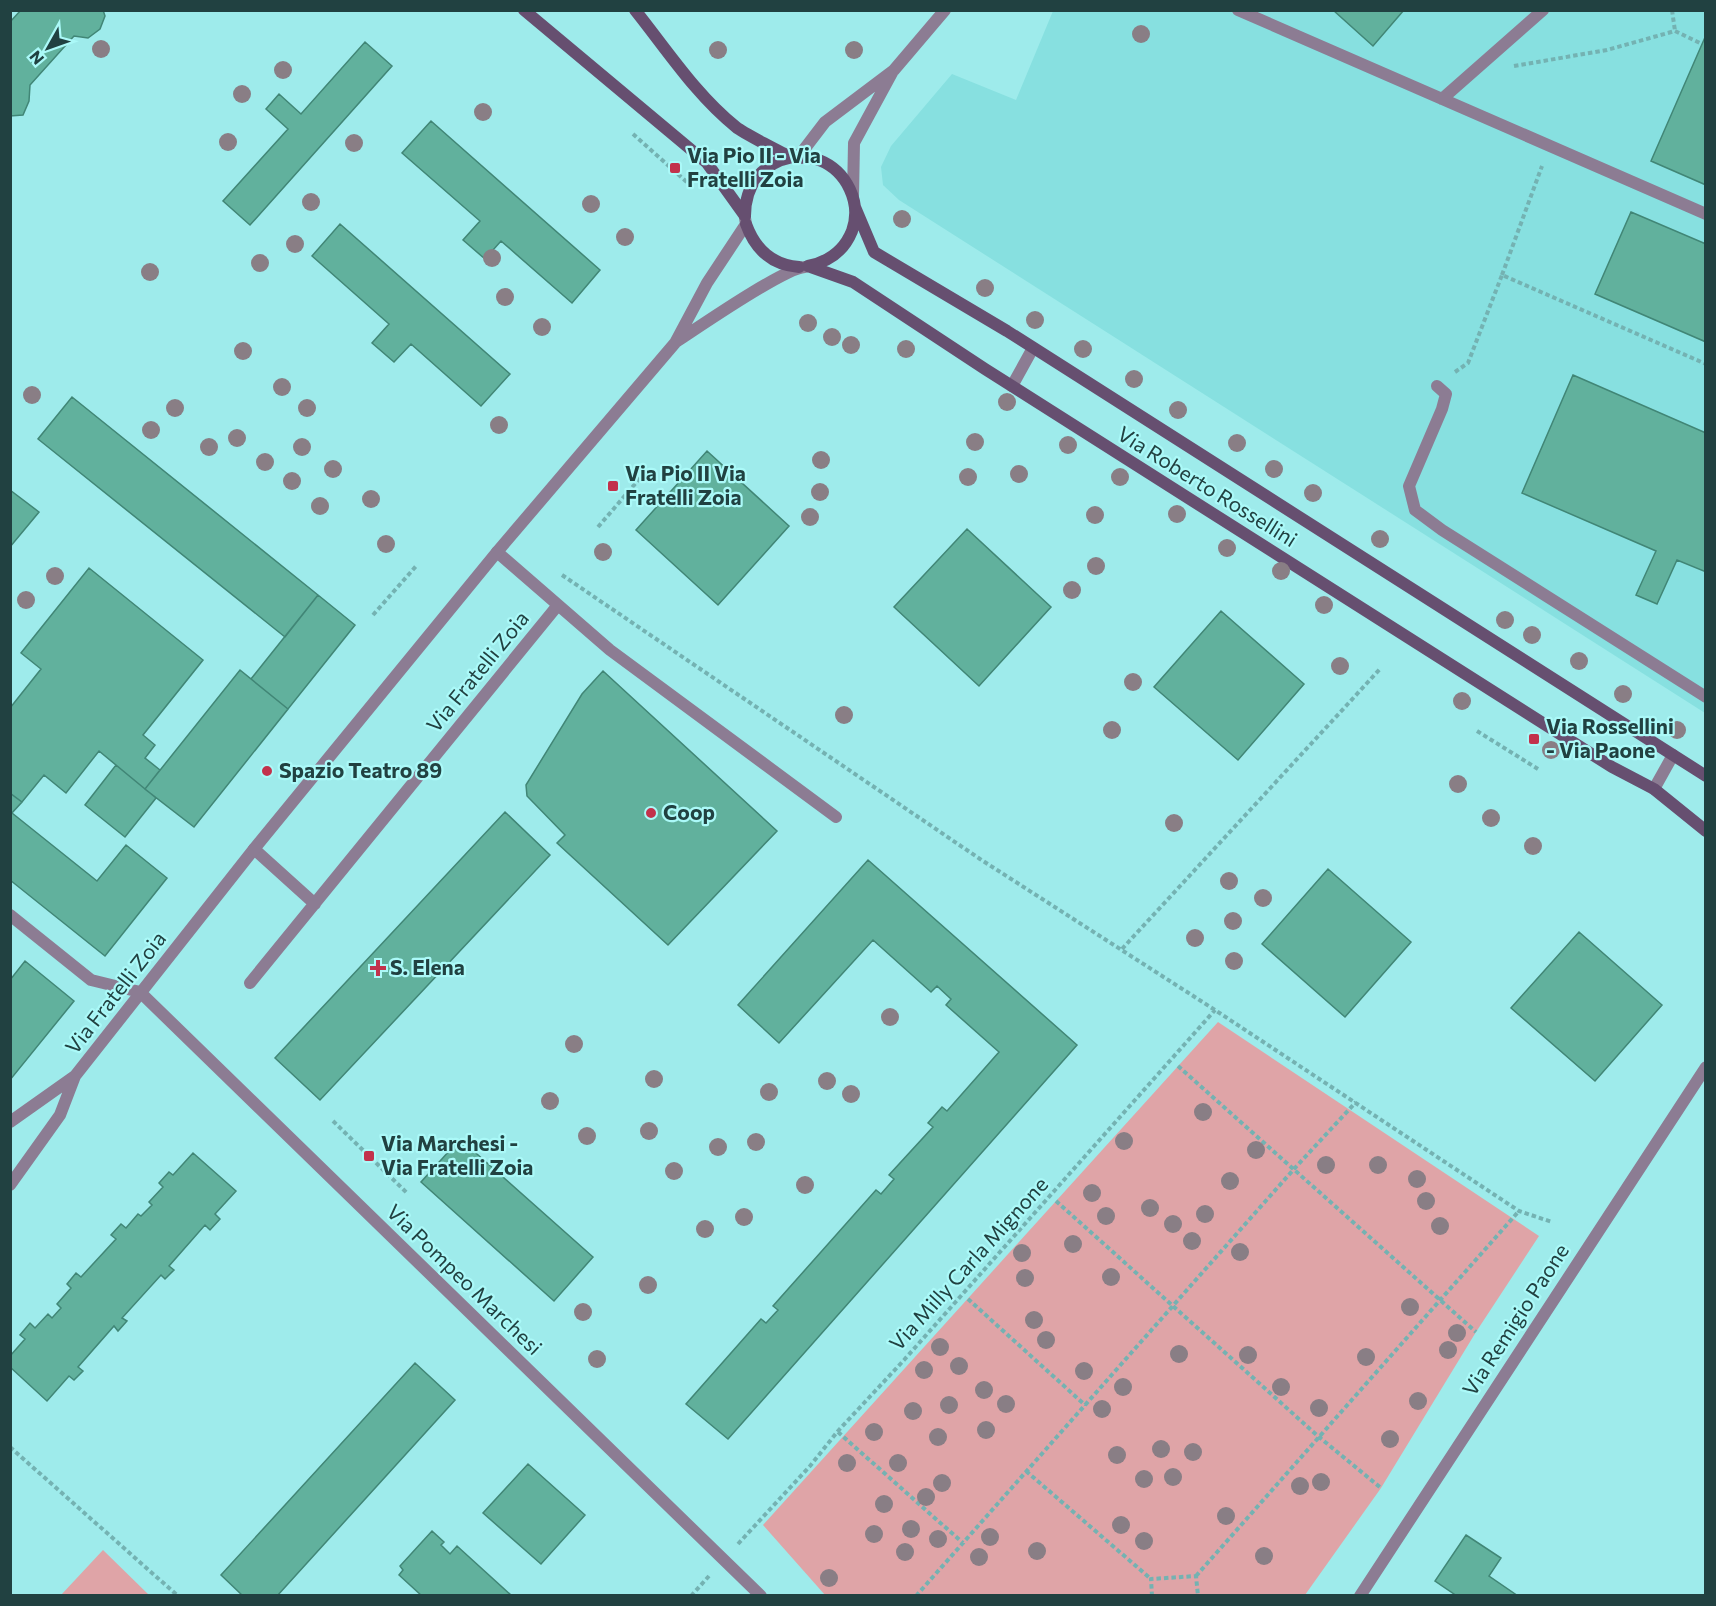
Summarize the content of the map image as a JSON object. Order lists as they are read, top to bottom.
{
  "streets": {
    "street": [
      "Via Roberto Rossellini",
      "Via Fratelli Zoia",
      "Via Pompeo Marchesi",
      "Via Remigio Paone"
    ],
    "path": ["Via Milly Carla Mignone"]
  },
  "crossings": [
    ["Via Roberto Rossellini", "Via Fratelli Zoia"],
    ["Via Fratelli Zoia", "Via Pompeo Marchesi"]
  ],
  "places": {
    "transit": [
      "Via Pio II - Via Fratelli Zoia",
      "Via Pio II Via Fratelli Zoia",
      "Via Rossellini - Via Paone",
      "Via Marchesi - Via Fratelli Zoia"
    ],
    "other": ["Spazio Teatro 89", "Coop"],
    "health": ["S. Elena"]
  },
  "north": "bottom left"
}
